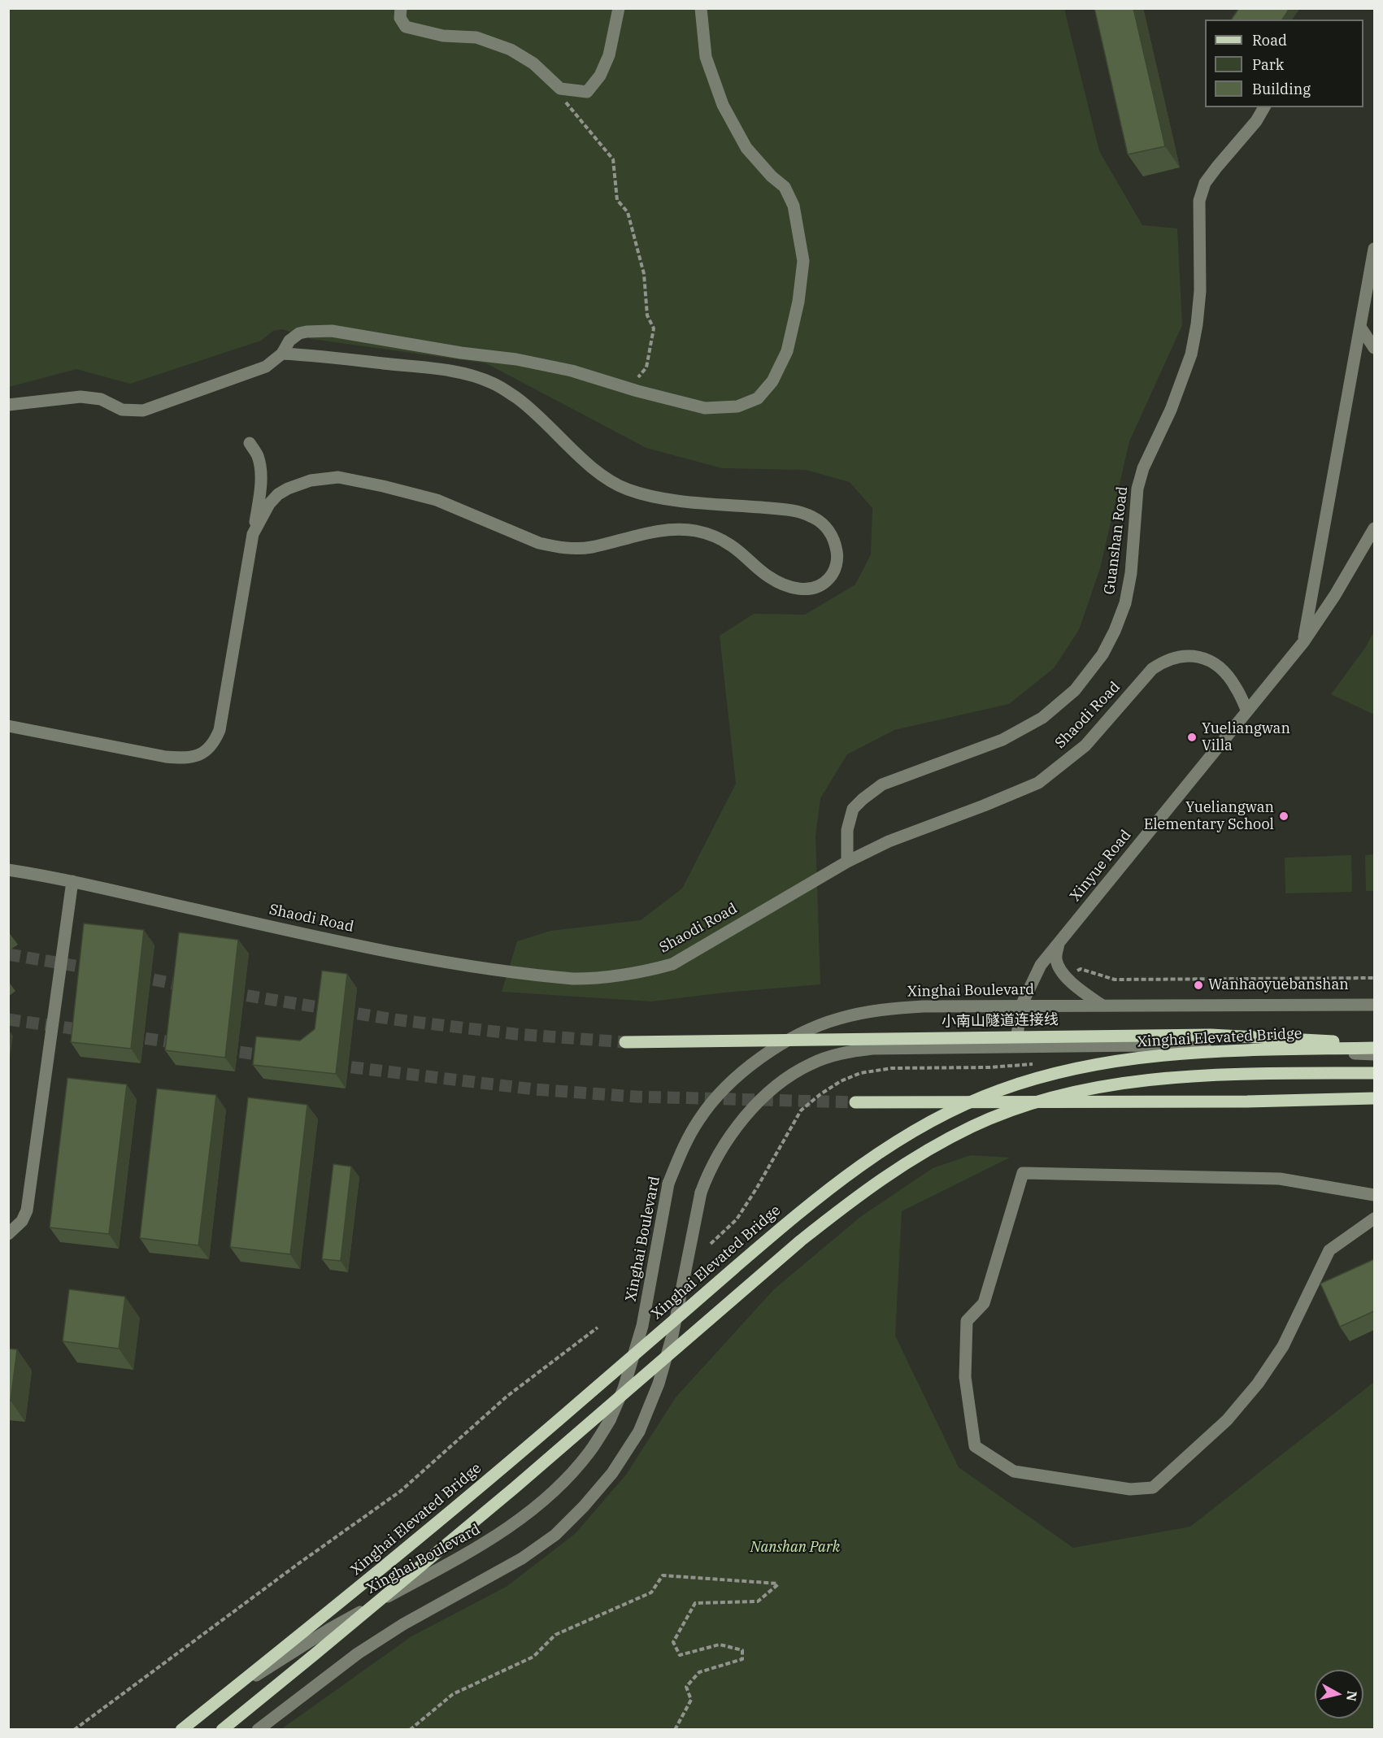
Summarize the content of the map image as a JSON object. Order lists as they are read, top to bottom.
{
  "streets": {
    "main road": ["小南山隧道连接线", "Xinghai Elevated Bridge"],
    "street": [
      "Guanshan Road",
      "Shaodi Road",
      "Xinyue Road",
      "Xinghai Boulevard"
    ]
  },
  "crossings": [
    ["Guanshan Road", "Shaodi Road"],
    ["Shaodi Road", "Xinyue Road"],
    ["Xinyue Road", "Xinghai Boulevard"]
  ],
  "parks": ["Nanshan Park"],
  "places": ["Yueliangwan Villa", "Yueliangwan Elementary School", "Wanhaoyuebanshan"],
  "legend": ["Road", "Park", "Building"],
  "north": "right"
}
